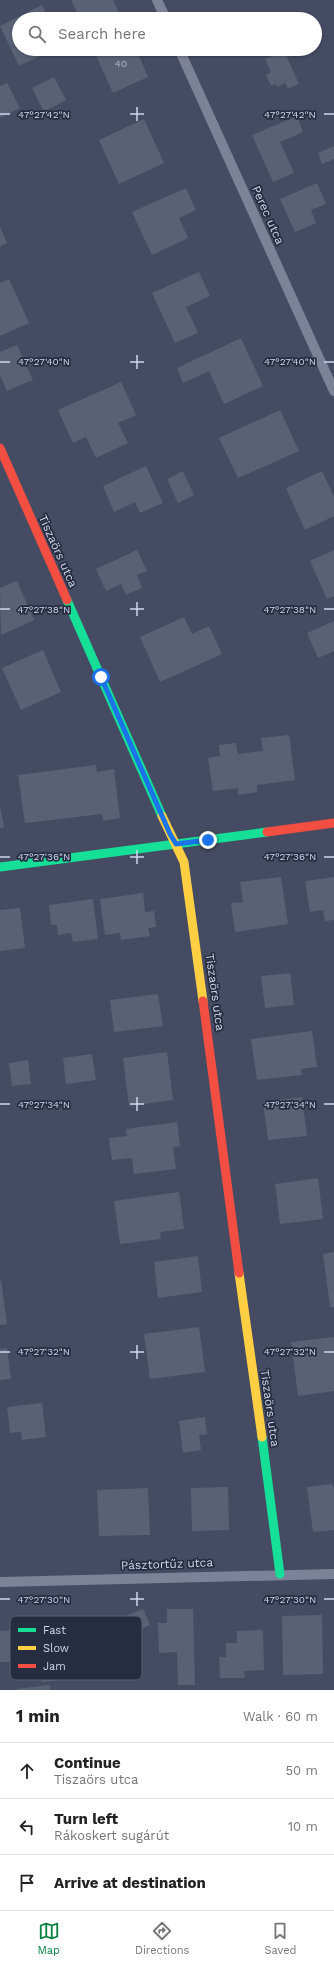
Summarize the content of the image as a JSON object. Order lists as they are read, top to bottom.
{
  "streets": {
    "street": ["Perec utca", "Tiszaörs utca", "Pásztortűz utca"]
  },
  "crossings": [
    ["Tiszaörs utca", "Pásztortűz utca"]
  ],
  "house_numbers": ["40"],
  "legend": ["Fast", "Slow", "Jam"],
  "page": {
    "search": "Search here",
    "heading": ["1 min", "Walk · 60 m"],
    "list": [
      ["Continue", "Tiszaörs utca", "50 m"],
      ["Turn left", "Rákoskert sugárút", "10 m"],
      "Arrive at destination"
    ],
    "nav": ["Map", "Directions", "Saved"]
  },
  "coordinates": [
    "47°27'42\"N",
    "47°27'40\"N",
    "47°27'38\"N",
    "47°27'36\"N",
    "47°27'34\"N",
    "47°27'32\"N",
    "47°27'30\"N"
  ]
}
